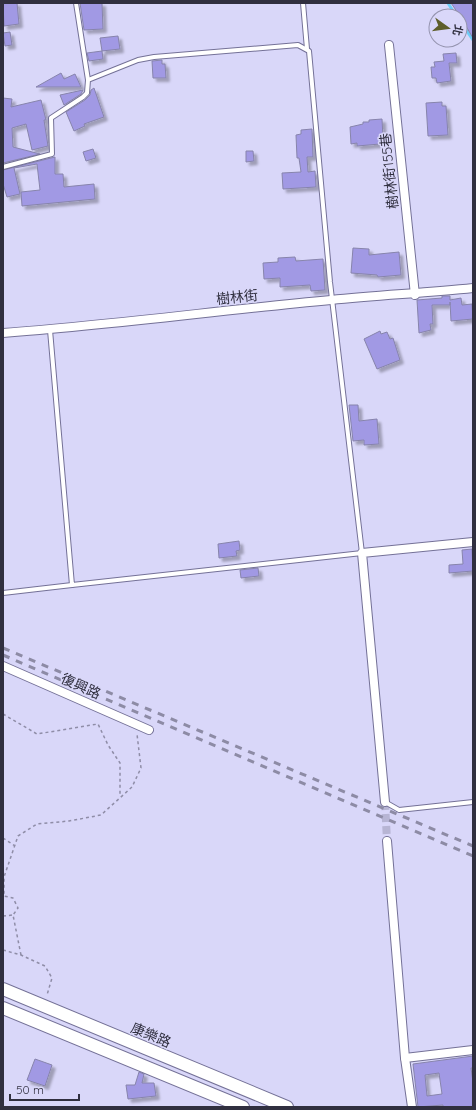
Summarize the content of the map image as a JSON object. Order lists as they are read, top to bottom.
{
  "streets": {
    "main road": ["康樂路"],
    "street": ["樹林街155巷", "樹林街", "復興路"]
  },
  "crossings": [
    ["樹林街155巷", "樹林街"]
  ],
  "scale_bar": "50 m",
  "north": "right"
}
